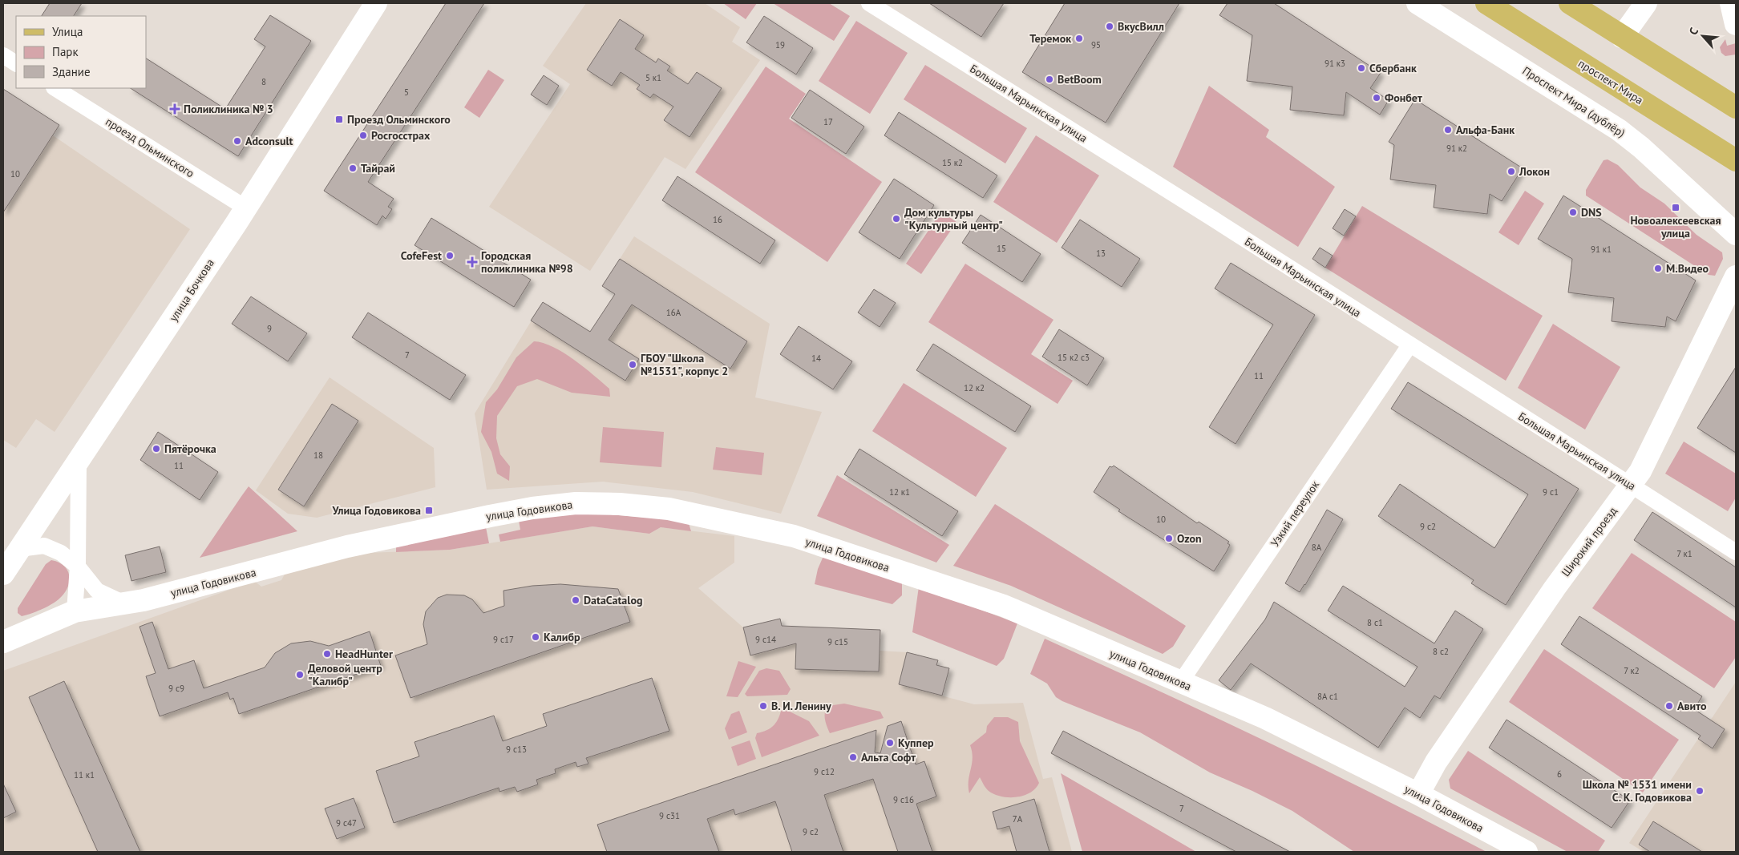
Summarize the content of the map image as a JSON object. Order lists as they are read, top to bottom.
{
  "streets": {
    "main road": ["проспект Мира"],
    "street": [
      "Проспект Мира (дублёр)",
      "Большая Марьинская улица",
      "проезд Ольминского",
      "улица Бочкова",
      "улица Годовикова",
      "Узкий переулок",
      "Широкий проезд"
    ]
  },
  "crossings": [
    ["Большая Марьинская улица", "Узкий переулок"],
    ["Большая Марьинская улица", "Широкий проезд"],
    ["проезд Ольминского", "улица Бочкова"],
    ["улица Годовикова", "Узкий переулок"],
    ["улица Годовикова", "Широкий проезд"]
  ],
  "places": {
    "other": [
      "ВкусВилл",
      "Теремок",
      "Сбербанк",
      "BetBoom",
      "Фонбет",
      "Альфа-Банк",
      "Росгосстрах",
      "Adconsult",
      "Тайрай",
      "Локон",
      "DNS",
      "Дом культуры \"Культурный центр\"",
      "CofeFest",
      "М.Видео",
      "ГБОУ \"Школа №1531\", корпус 2",
      "Пятёрочка",
      "Ozon",
      "DataCatalog",
      "Калибр",
      "HeadHunter",
      "Деловой центр \"Калибр\"",
      "В. И. Ленину",
      "Авито",
      "Куппер",
      "Альта Софт",
      "Школа № 1531 имени С. К. Годовикова"
    ],
    "health": ["Поликлиника № 3", "Городская поликлиника №98"],
    "transit": ["Проезд Ольминского", "Новоалексеевская улица", "Улица Годовикова"]
  },
  "house_numbers": [
    "19",
    "95",
    "91 к3",
    "5 к1",
    "8",
    "5",
    "17",
    "91 к2",
    "15 к2",
    "10",
    "16",
    "15",
    "91 к1",
    "13",
    "16А",
    "9",
    "7",
    "15 к2 с3",
    "14",
    "11",
    "12 к2",
    "18",
    "11",
    "12 к1",
    "9 с1",
    "10",
    "9 с2",
    "8А",
    "7 к1",
    "8 с1",
    "9 с17",
    "9 с14",
    "9 с15",
    "8 с2",
    "7 к2",
    "9 с9",
    "8А с1",
    "9 с13",
    "9 с12",
    "6",
    "11 к1",
    "9 с16",
    "7",
    "9 с31",
    "7А",
    "9 с47",
    "9 с2"
  ],
  "legend": ["Улица", "Парк", "Здание"],
  "north": "top left"
}
